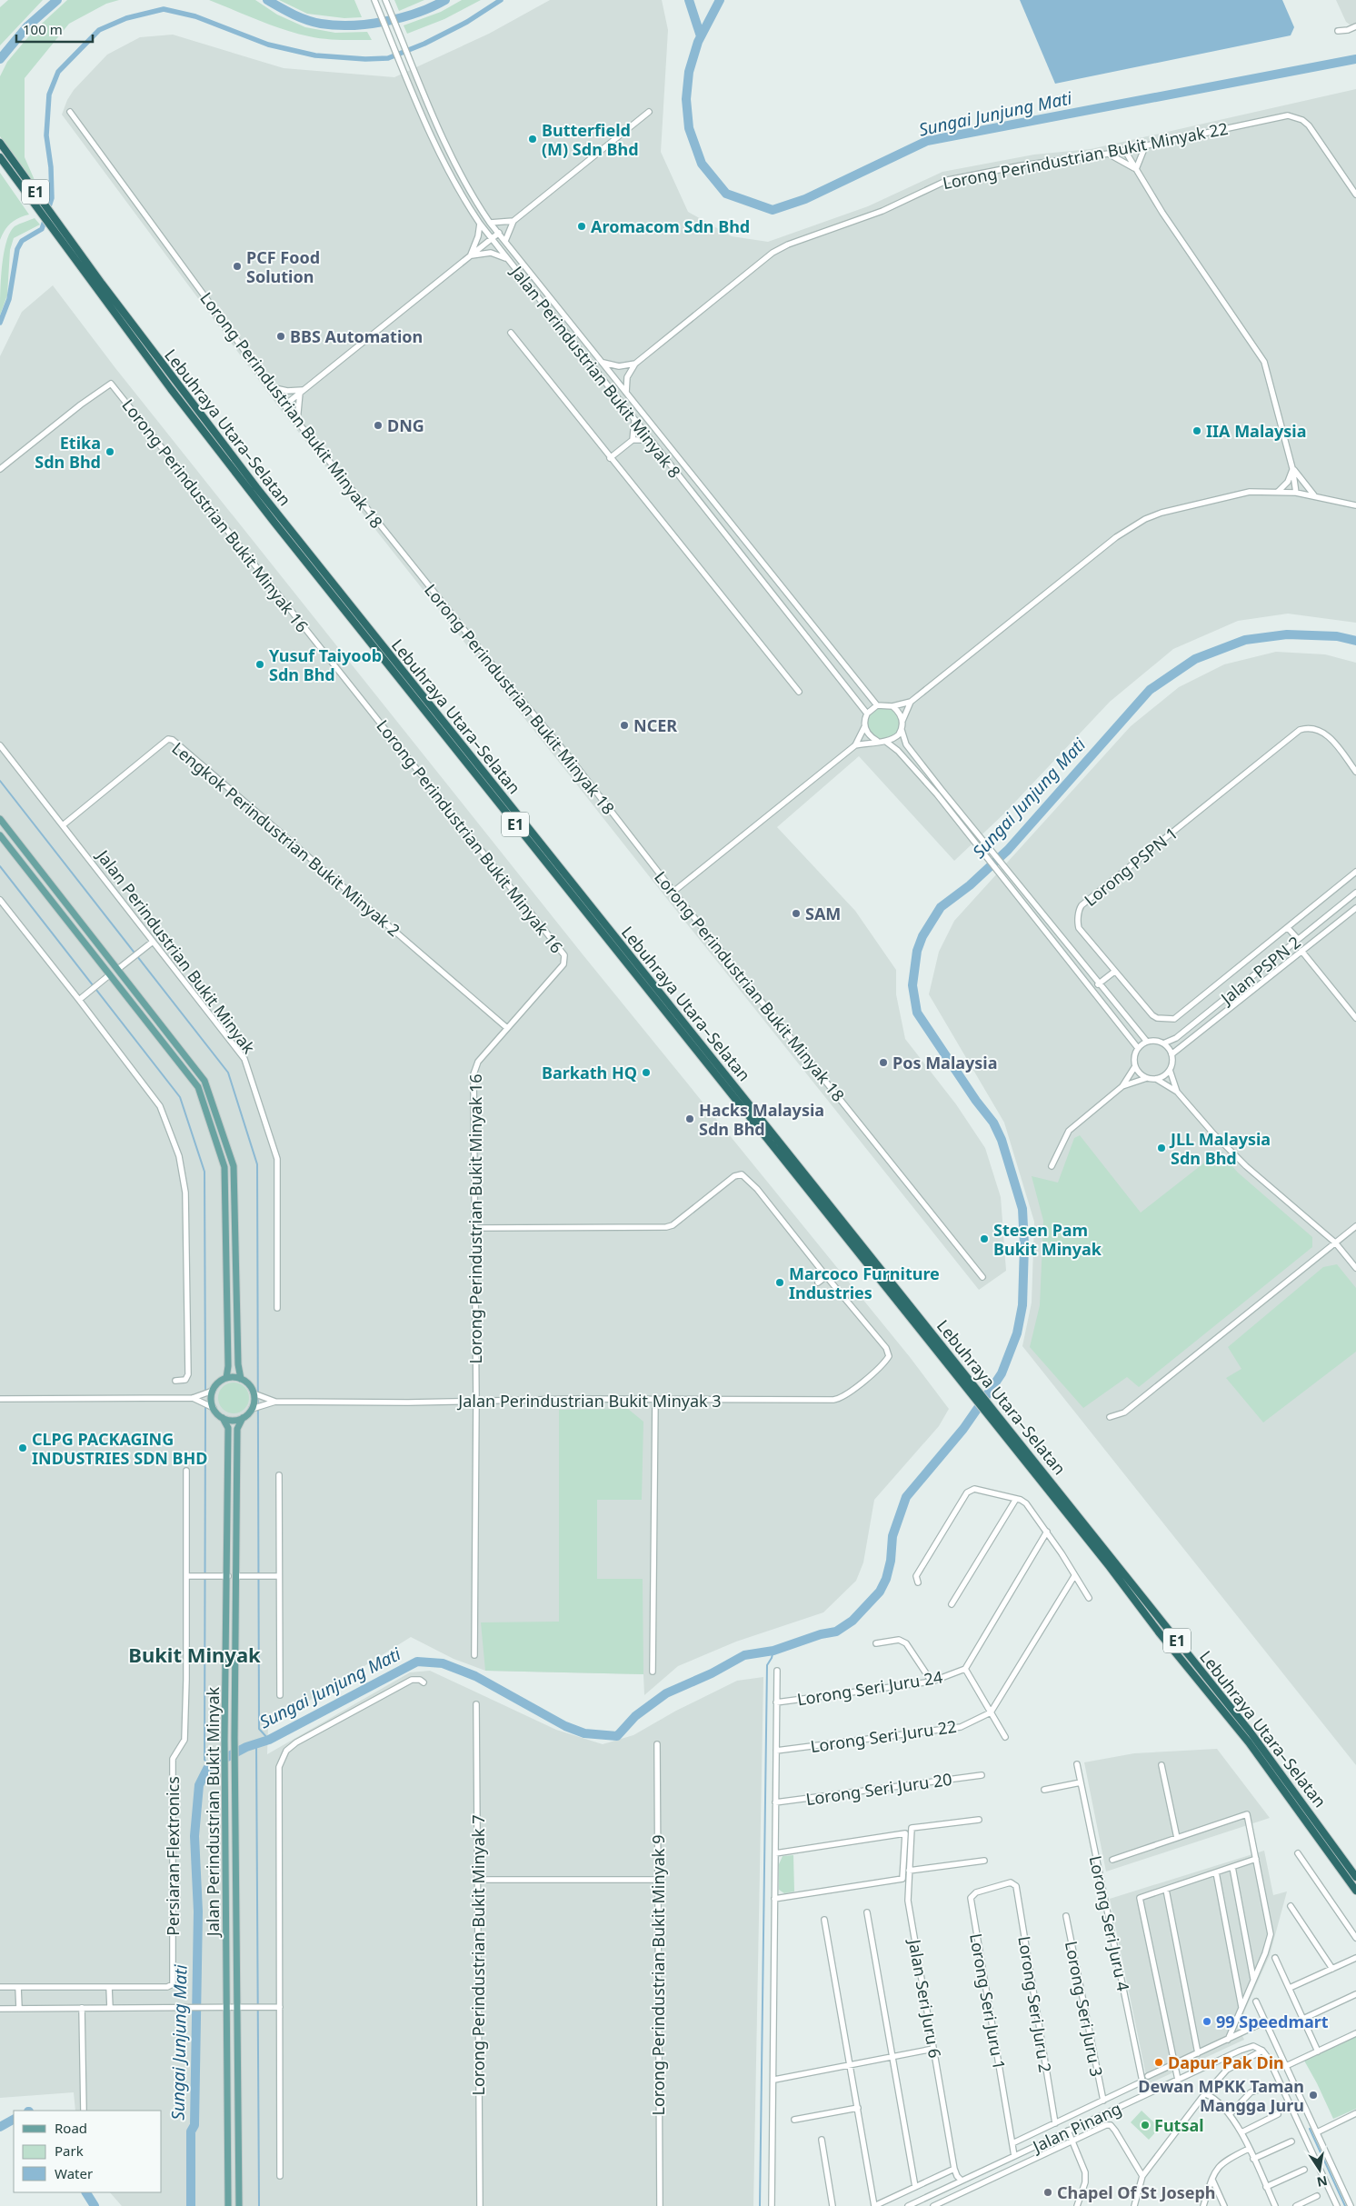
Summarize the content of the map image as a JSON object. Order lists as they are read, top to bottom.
{
  "streets": {
    "highway": ["E1", "Lebuhraya Utara–Selatan"],
    "main road": ["Jalan Perindustrian Bukit Minyak"],
    "street": [
      "Lorong Perindustrian Bukit Minyak 22",
      "Jalan Perindustrian Bukit Minyak 8",
      "Lorong Perindustrian Bukit Minyak 18",
      "Lorong Perindustrian Bukit Minyak 16",
      "Lengkok Perindustrian Bukit Minyak 2",
      "Lorong PSPN 1",
      "Jalan PSPN 2",
      "Jalan Perindustrian Bukit Minyak 3",
      "Lorong Seri Juru 24",
      "Lorong Seri Juru 22",
      "Lorong Seri Juru 20",
      "Persiaran Flextronics",
      "Lorong Seri Juru 4",
      "Lorong Perindustrian Bukit Minyak 7",
      "Lorong Perindustrian Bukit Minyak 9",
      "Jalan Seri Juru 6",
      "Lorong Seri Juru 1",
      "Lorong Seri Juru 2",
      "Lorong Seri Juru 3",
      "Jalan Pinang"
    ]
  },
  "crossings": [
    ["Lorong Perindustrian Bukit Minyak 16", "Lengkok Perindustrian Bukit Minyak 2"],
    ["Lorong Perindustrian Bukit Minyak 16", "Jalan Perindustrian Bukit Minyak 3"],
    ["Lengkok Perindustrian Bukit Minyak 2", "Jalan Perindustrian Bukit Minyak"],
    ["Lorong Seri Juru 4", "Lorong Seri Juru 3"],
    ["Lorong Seri Juru 1", "Lorong Seri Juru 2"],
    ["Lorong Seri Juru 1", "Jalan Pinang"]
  ],
  "districts": ["Bukit Minyak"],
  "water": ["Sungai Junjung Mati"],
  "places": [
    "Butterfield (M) Sdn Bhd",
    "Aromacom Sdn Bhd",
    "PCF Food Solution",
    "BBS Automation",
    "DNG",
    "IIA Malaysia",
    "Etika Sdn Bhd",
    "Yusuf Taiyoob Sdn Bhd",
    "NCER",
    "SAM",
    "Pos Malaysia",
    "Barkath HQ",
    "Hacks Malaysia Sdn Bhd",
    "JLL Malaysia Sdn Bhd",
    "Stesen Pam Bukit Minyak",
    "Marcoco Furniture Industries",
    "CLPG PACKAGING INDUSTRIES SDN BHD",
    "99 Speedmart",
    "Dapur Pak Din",
    "Dewan MPKK Taman Mangga Juru",
    "Futsal",
    "Chapel Of St Joseph"
  ],
  "legend": ["Road", "Park", "Water"],
  "scale_bar": "100 m",
  "north": "bottom"
}
